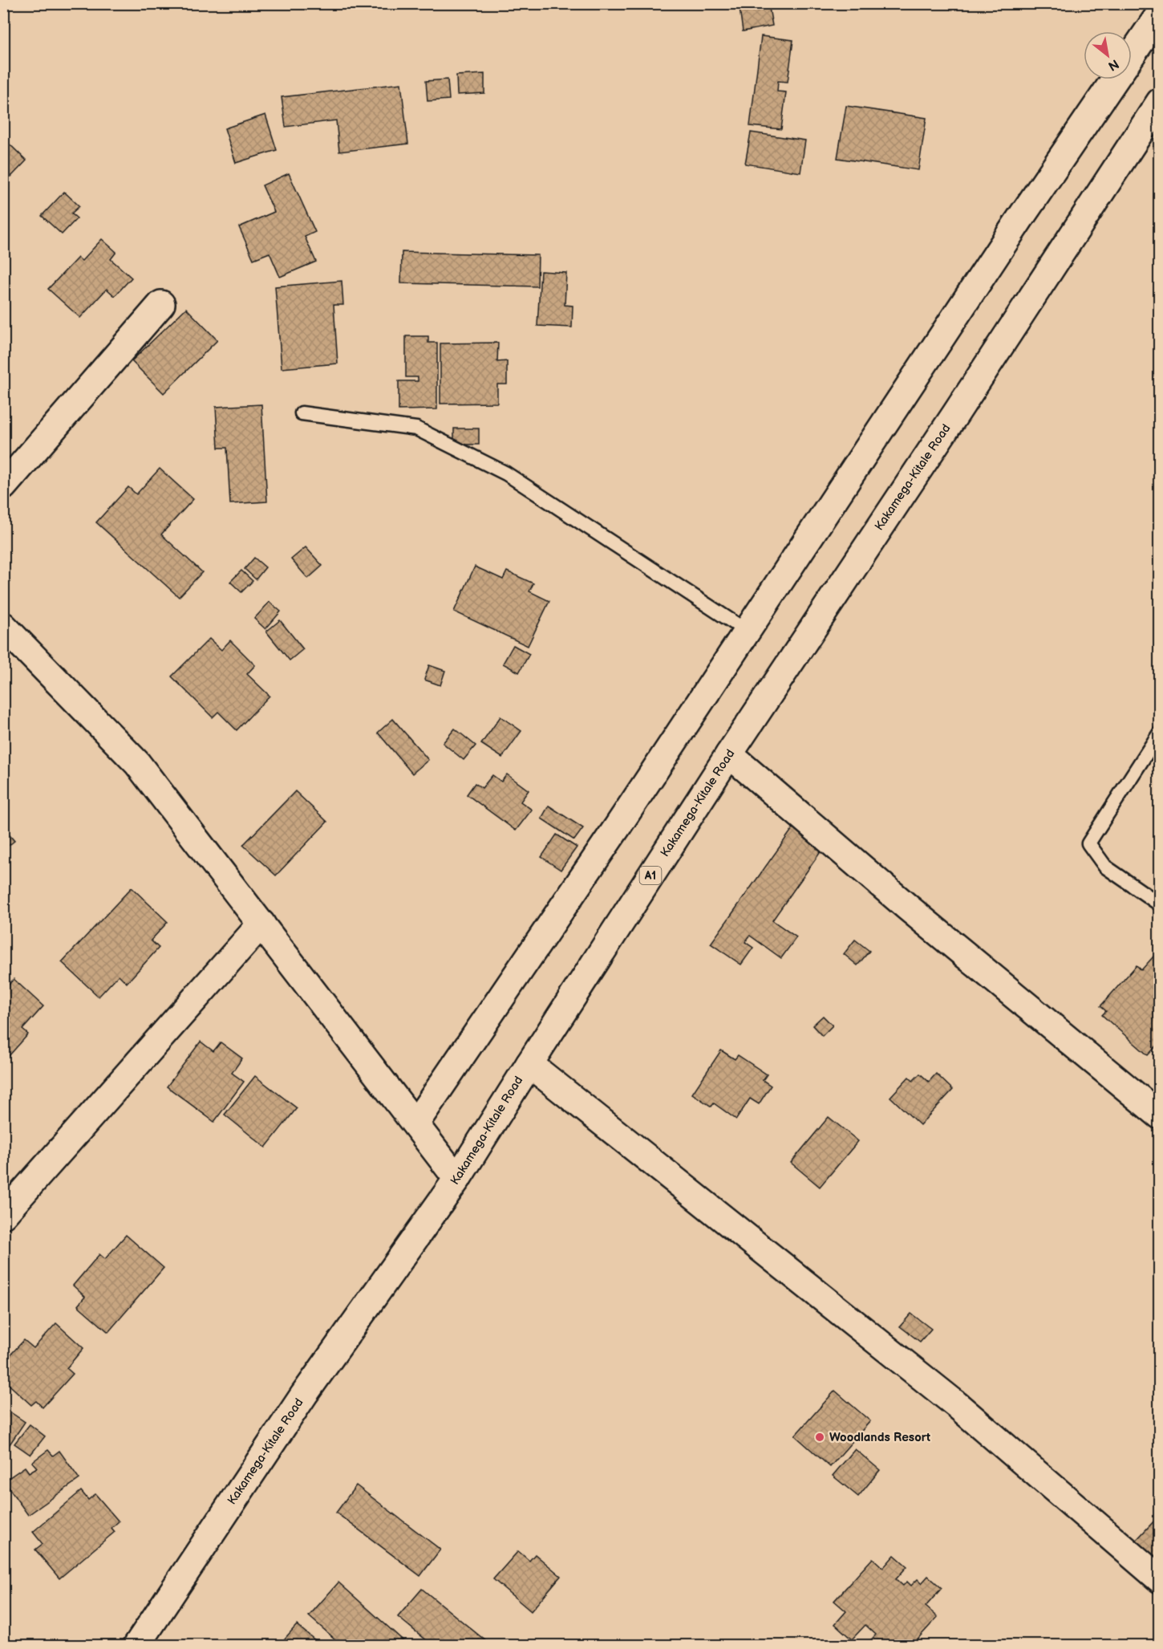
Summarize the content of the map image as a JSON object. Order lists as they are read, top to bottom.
{
  "streets": {
    "main road": ["Kakamega-Kitale Road", "A1"]
  },
  "places": ["Woodlands Resort"],
  "north": "bottom right"
}
